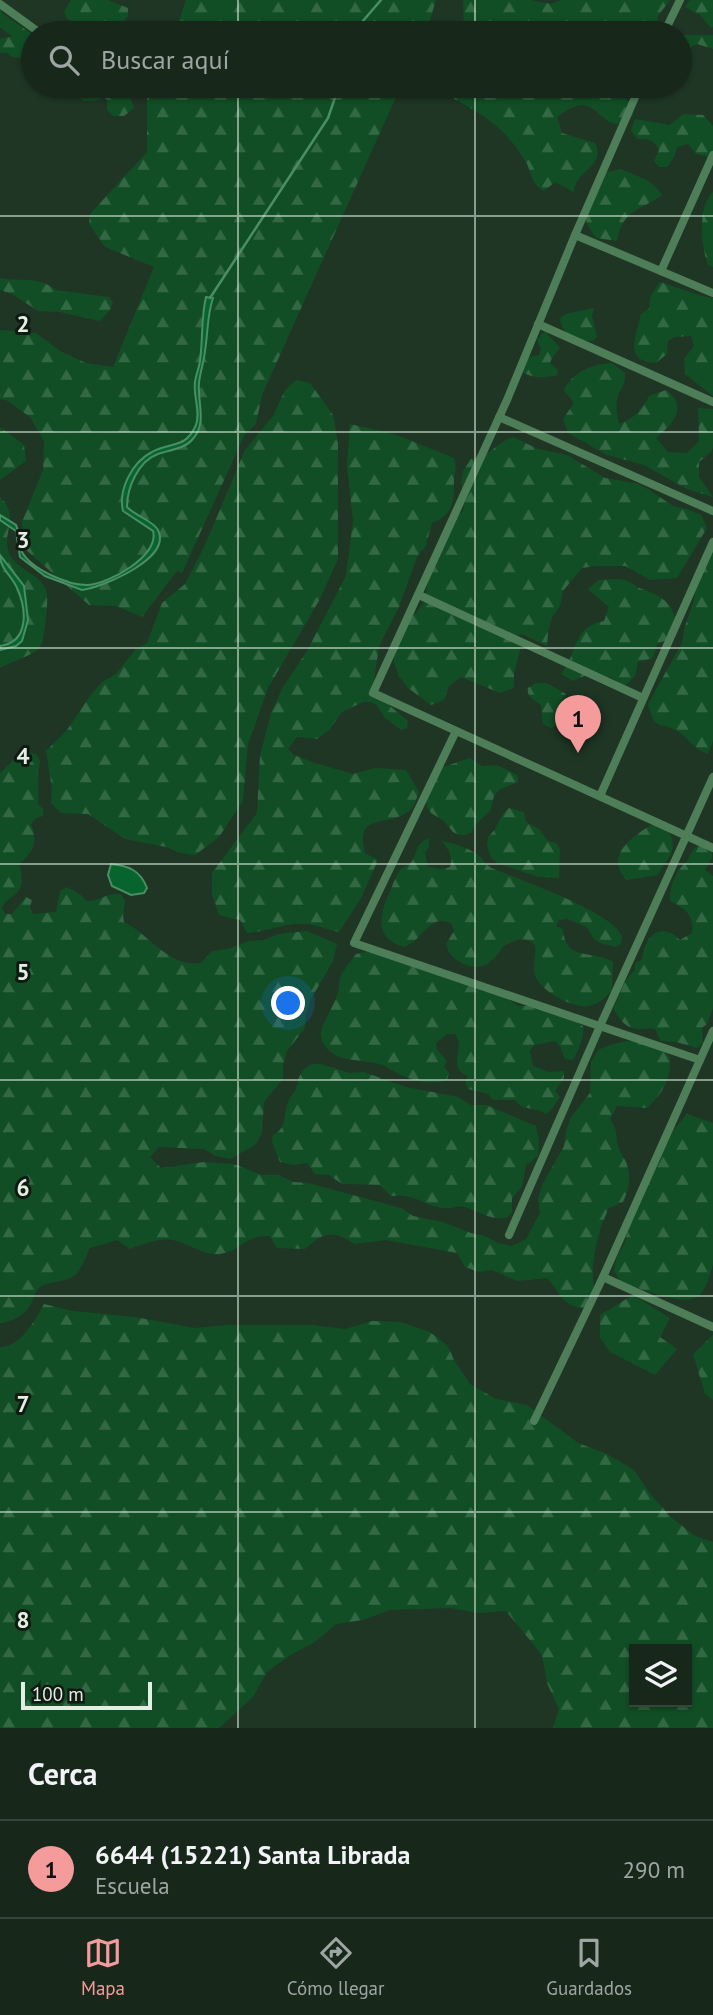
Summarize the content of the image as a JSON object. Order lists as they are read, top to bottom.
{
  "scale_bar": "100 m",
  "page": {
    "search": "Buscar aquí",
    "pins": "1",
    "scale": "100 m",
    "heading": "Cerca",
    "list": [
      {
        "mark": "1",
        "name": "6644 (15221) Santa Librada",
        "note": "Escuela",
        "value": "290 m"
      }
    ],
    "nav": ["Mapa", "Cómo llegar", "Guardados"]
  },
  "grid": {
    "rows": [
      "2",
      "3",
      "4",
      "5",
      "6",
      "7",
      "8"
    ]
  }
}
